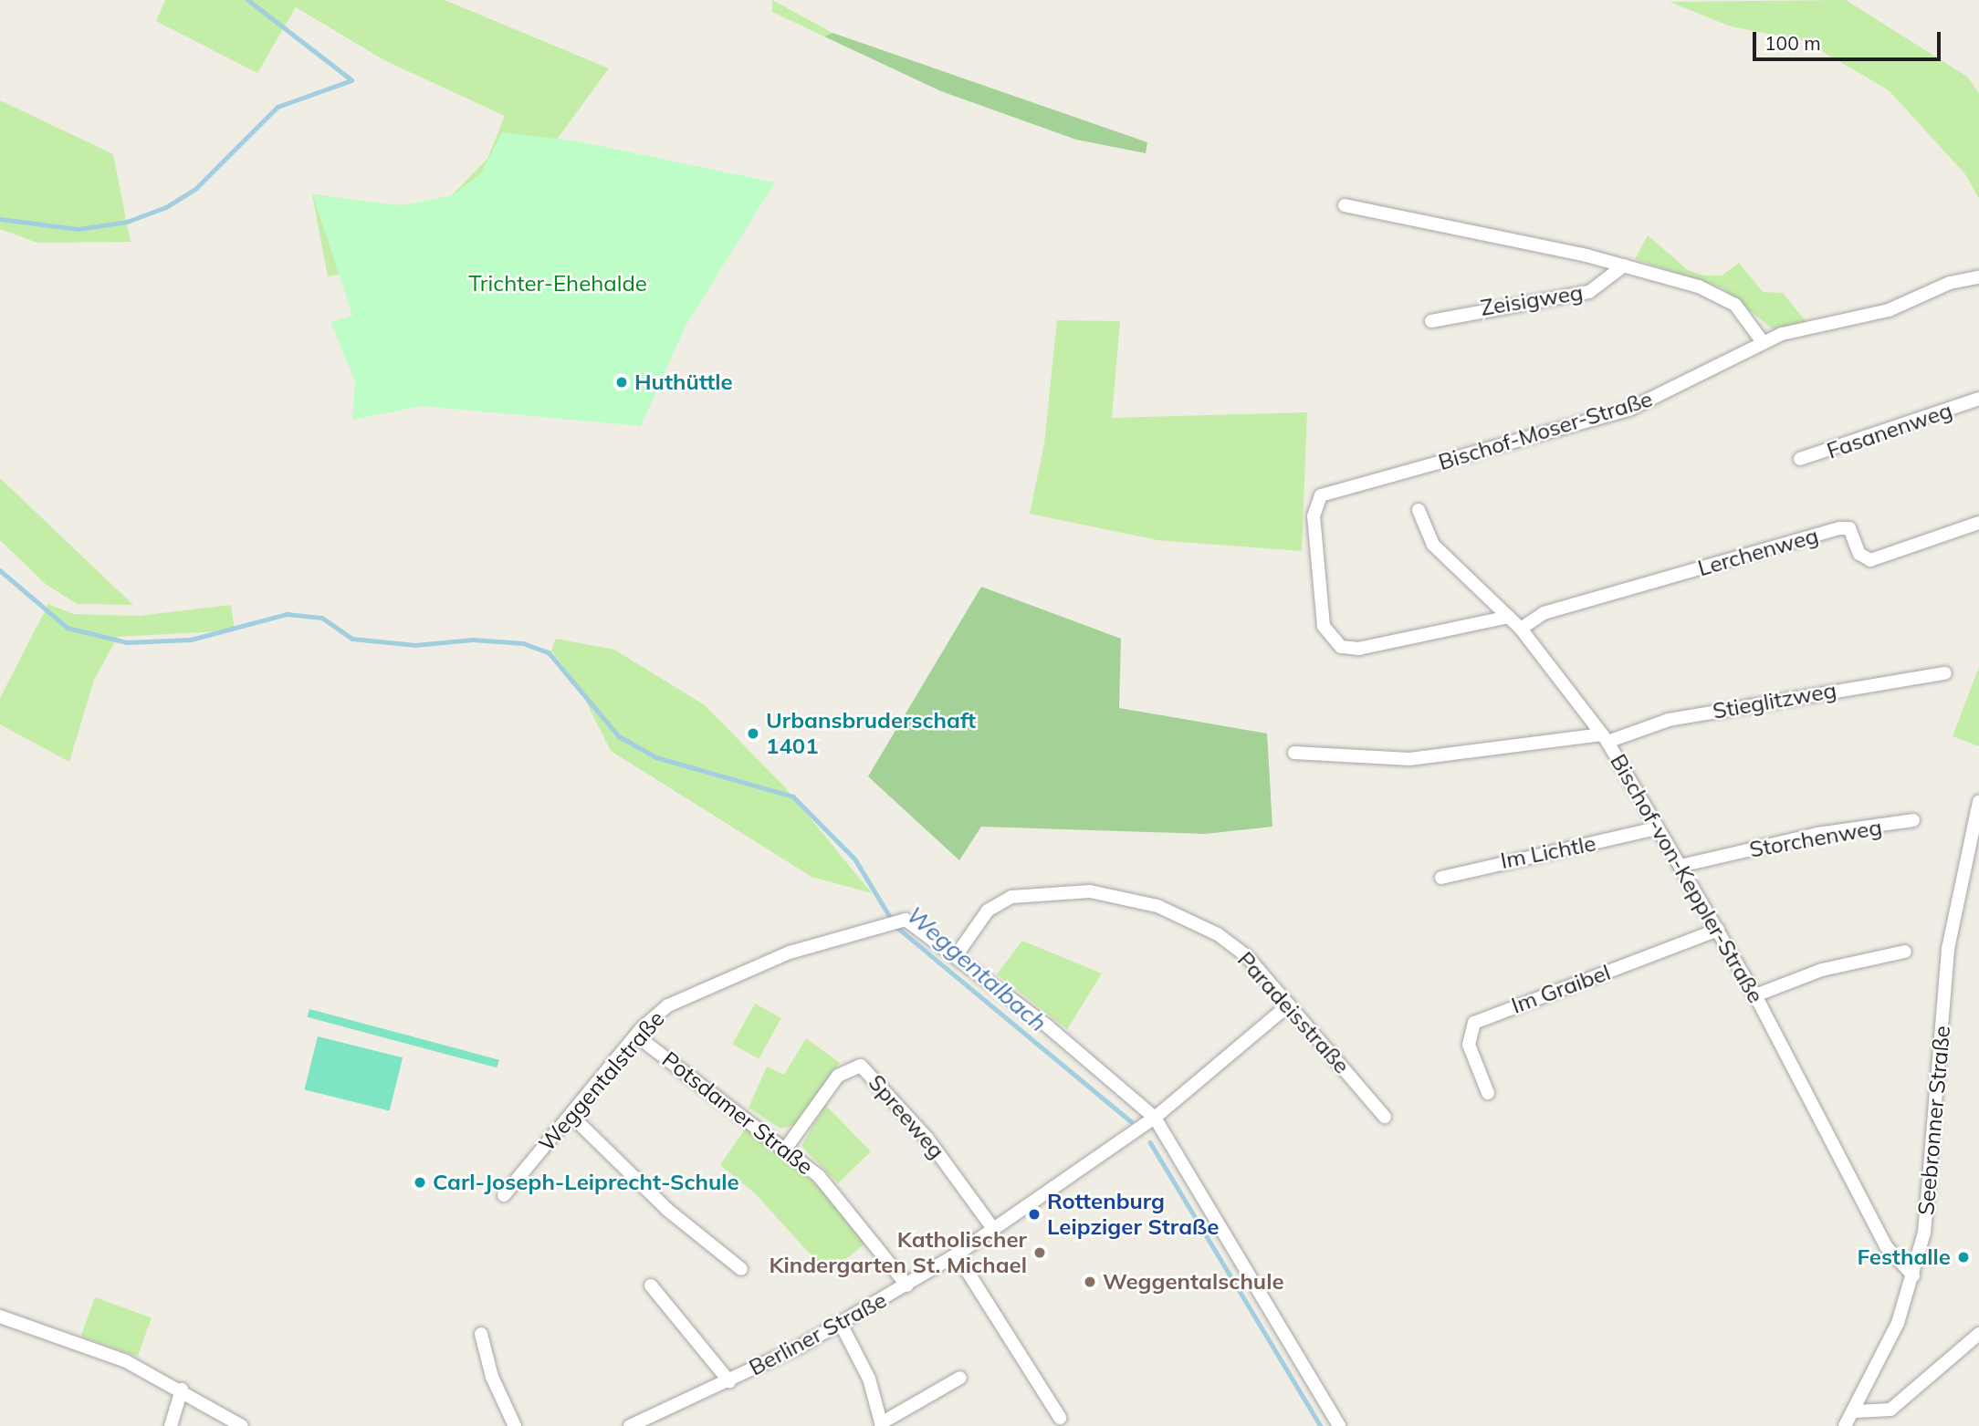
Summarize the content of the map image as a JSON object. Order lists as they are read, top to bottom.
{
  "streets": {
    "street": [
      "Zeisigweg",
      "Bischof-Moser-Straße",
      "Fasanenweg",
      "Lerchenweg",
      "Stieglitzweg",
      "Storchenweg",
      "Im Lichtle",
      "Bischof-von-Keppler-Straße",
      "Im Graibel",
      "Paradeisstraße",
      "Weggentalstraße",
      "Potsdamer Straße",
      "Spreeweg",
      "Seebronner Straße",
      "Berliner Straße"
    ]
  },
  "crossings": [
    ["Bischof-Moser-Straße", "Bischof-von-Keppler-Straße"],
    ["Lerchenweg", "Bischof-von-Keppler-Straße"],
    ["Stieglitzweg", "Bischof-von-Keppler-Straße"],
    ["Storchenweg", "Bischof-von-Keppler-Straße"],
    ["Im Lichtle", "Bischof-von-Keppler-Straße"],
    ["Bischof-von-Keppler-Straße", "Im Graibel"],
    ["Bischof-von-Keppler-Straße", "Seebronner Straße"],
    ["Paradeisstraße", "Weggentalstraße"],
    ["Paradeisstraße", "Berliner Straße"],
    ["Weggentalstraße", "Potsdamer Straße"],
    ["Weggentalstraße", "Berliner Straße"],
    ["Potsdamer Straße", "Spreeweg"],
    ["Potsdamer Straße", "Berliner Straße"],
    ["Spreeweg", "Berliner Straße"]
  ],
  "water": ["Weggentalbach"],
  "parks": ["Trichter-Ehehalde"],
  "places": [
    "Huthüttle",
    "Urbansbruderschaft 1401",
    "Carl-Joseph-Leiprecht-Schule",
    "Rottenburg Leipziger Straße",
    "Katholischer Kindergarten St. Michael",
    "Festhalle",
    "Weggentalschule"
  ],
  "scale_bar": "100 m"
}
